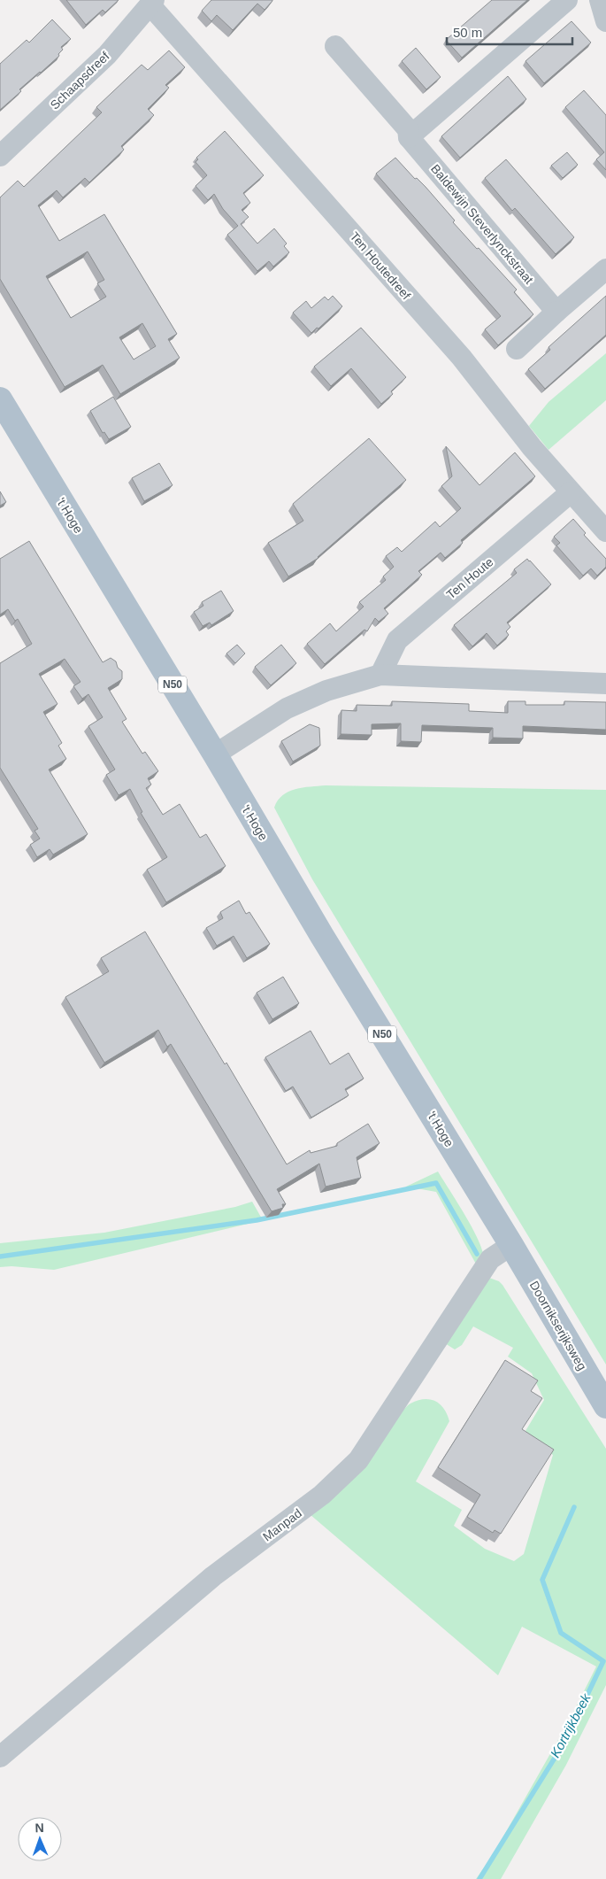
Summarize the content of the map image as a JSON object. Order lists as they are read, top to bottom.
{
  "streets": {
    "main road": ["'t Hoge", "N50", "Doornikserijksweg"],
    "street": [
      "Schaapsdreef",
      "Baldewijn Steverlynckstraat",
      "Ten Houtedreef",
      "Ten Houte",
      "Manpad"
    ]
  },
  "crossings": [
    ["Schaapsdreef", "Ten Houtedreef"],
    ["Ten Houtedreef", "Ten Houte"],
    ["'t Hoge", "Doornikserijksweg"],
    ["'t Hoge", "Manpad"],
    ["Doornikserijksweg", "Manpad"]
  ],
  "water": ["Kortrijkbeek"],
  "scale_bar": "50 m",
  "north": "top"
}
